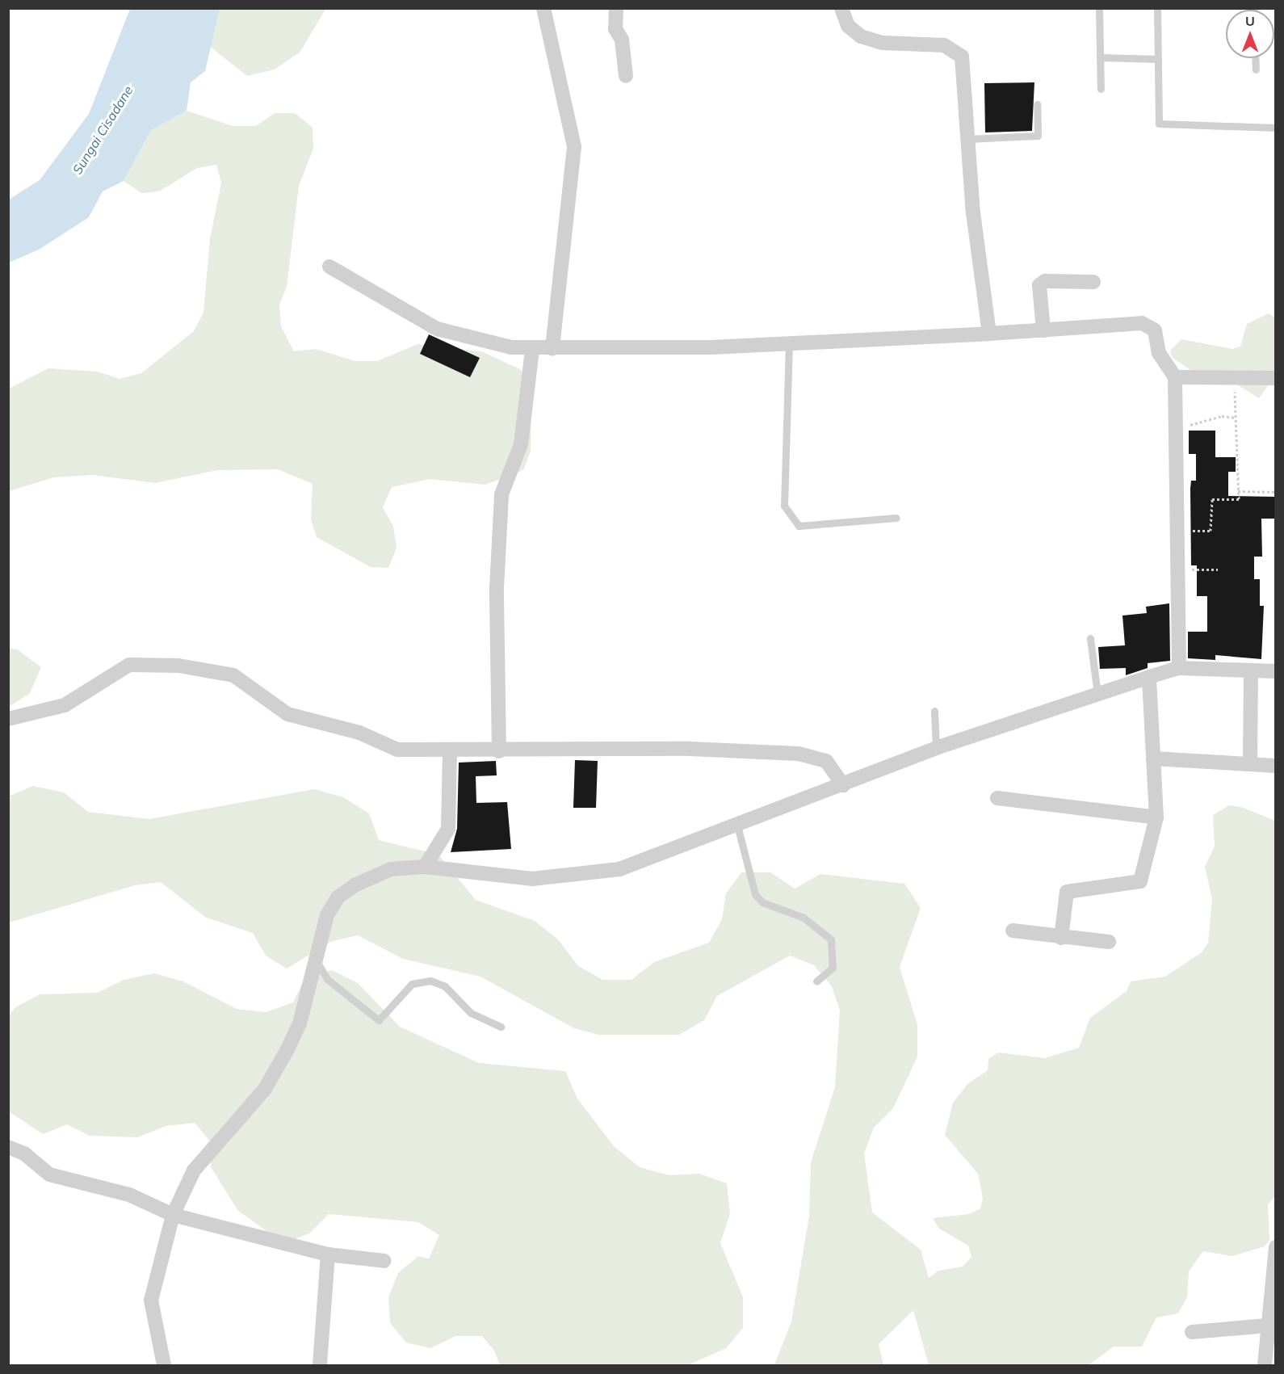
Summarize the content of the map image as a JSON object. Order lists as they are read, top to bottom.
{
  "water": ["Sungai Cisadane"],
  "north": "top"
}
